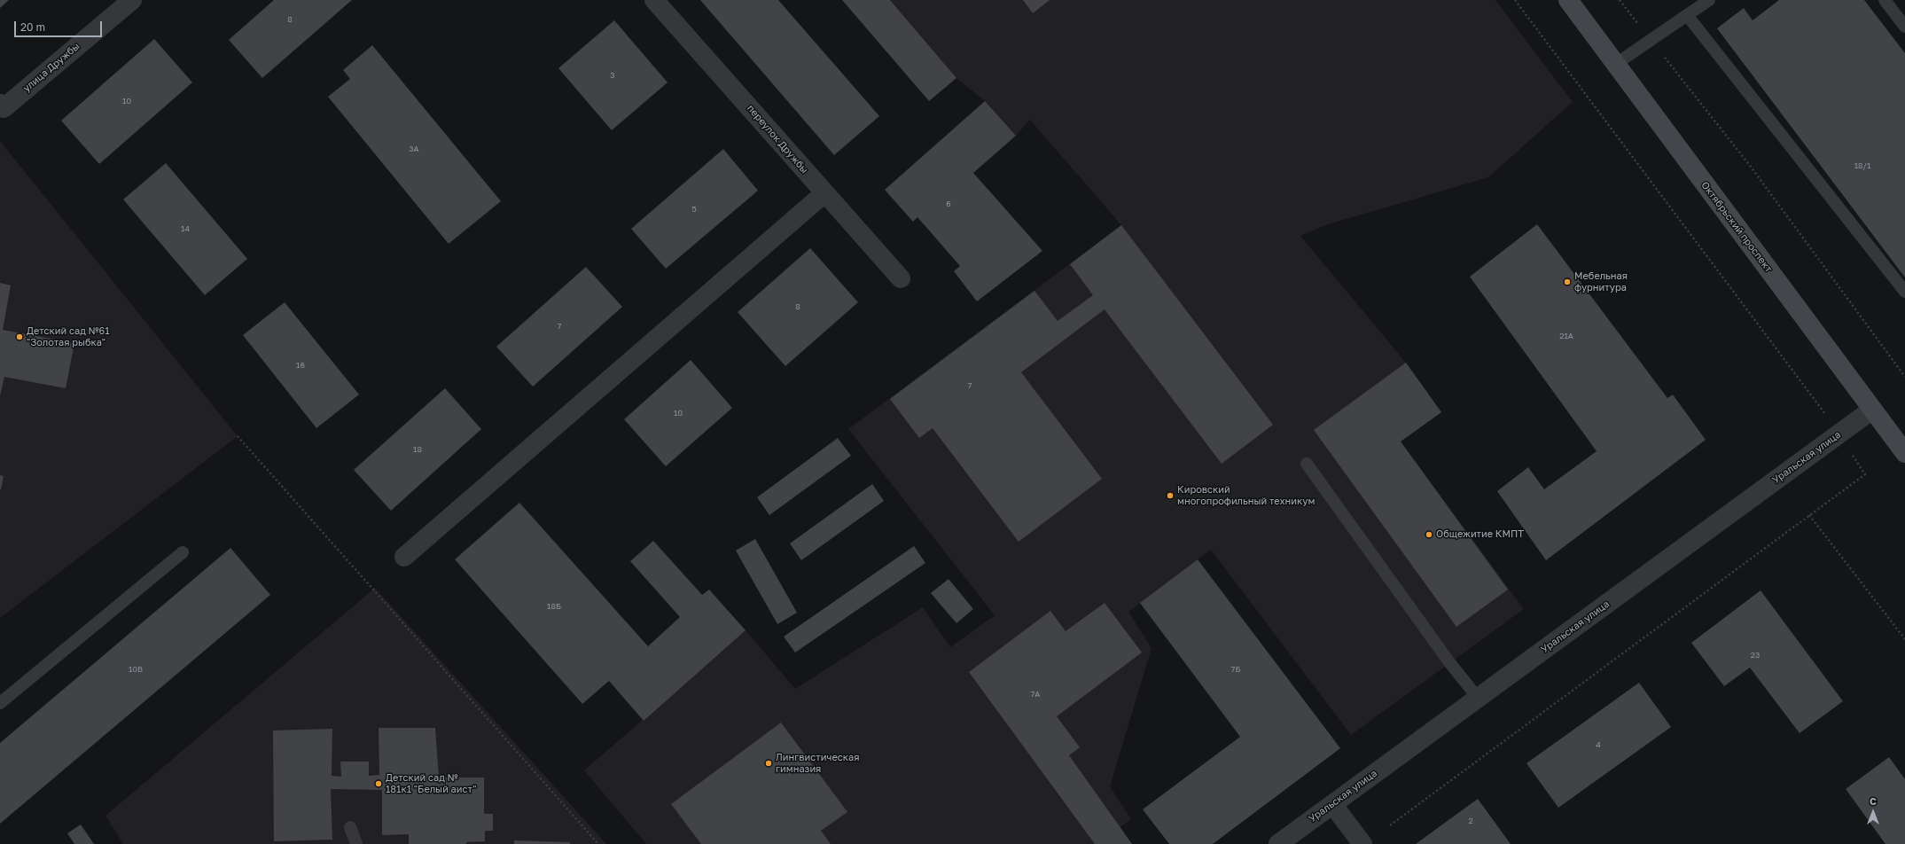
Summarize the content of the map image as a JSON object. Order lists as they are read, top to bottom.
{
  "streets": {
    "main road": ["Октябрьский проспект"],
    "street": ["улица Дружбы", "переулок Дружбы", "Уральская улица"]
  },
  "crossings": [
    ["Октябрьский проспект", "Уральская улица"]
  ],
  "places": [
    "Мебельная фурнитура",
    "Детский сад №61 \"Золотая рыбка\"",
    "Кировский многопрофильный техникум",
    "Общежитие КМПТ",
    "Лингвистическая гимназия",
    "Детский сад № 181к1 \"Белый аист\""
  ],
  "house_numbers": [
    "8",
    "3",
    "10",
    "3А",
    "18/1",
    "6",
    "5",
    "14",
    "8",
    "7",
    "21А",
    "16",
    "7",
    "10",
    "18",
    "18Б",
    "23",
    "10В",
    "7Б",
    "7А",
    "4",
    "2"
  ],
  "scale_bar": "20 m",
  "north": "top"
}
